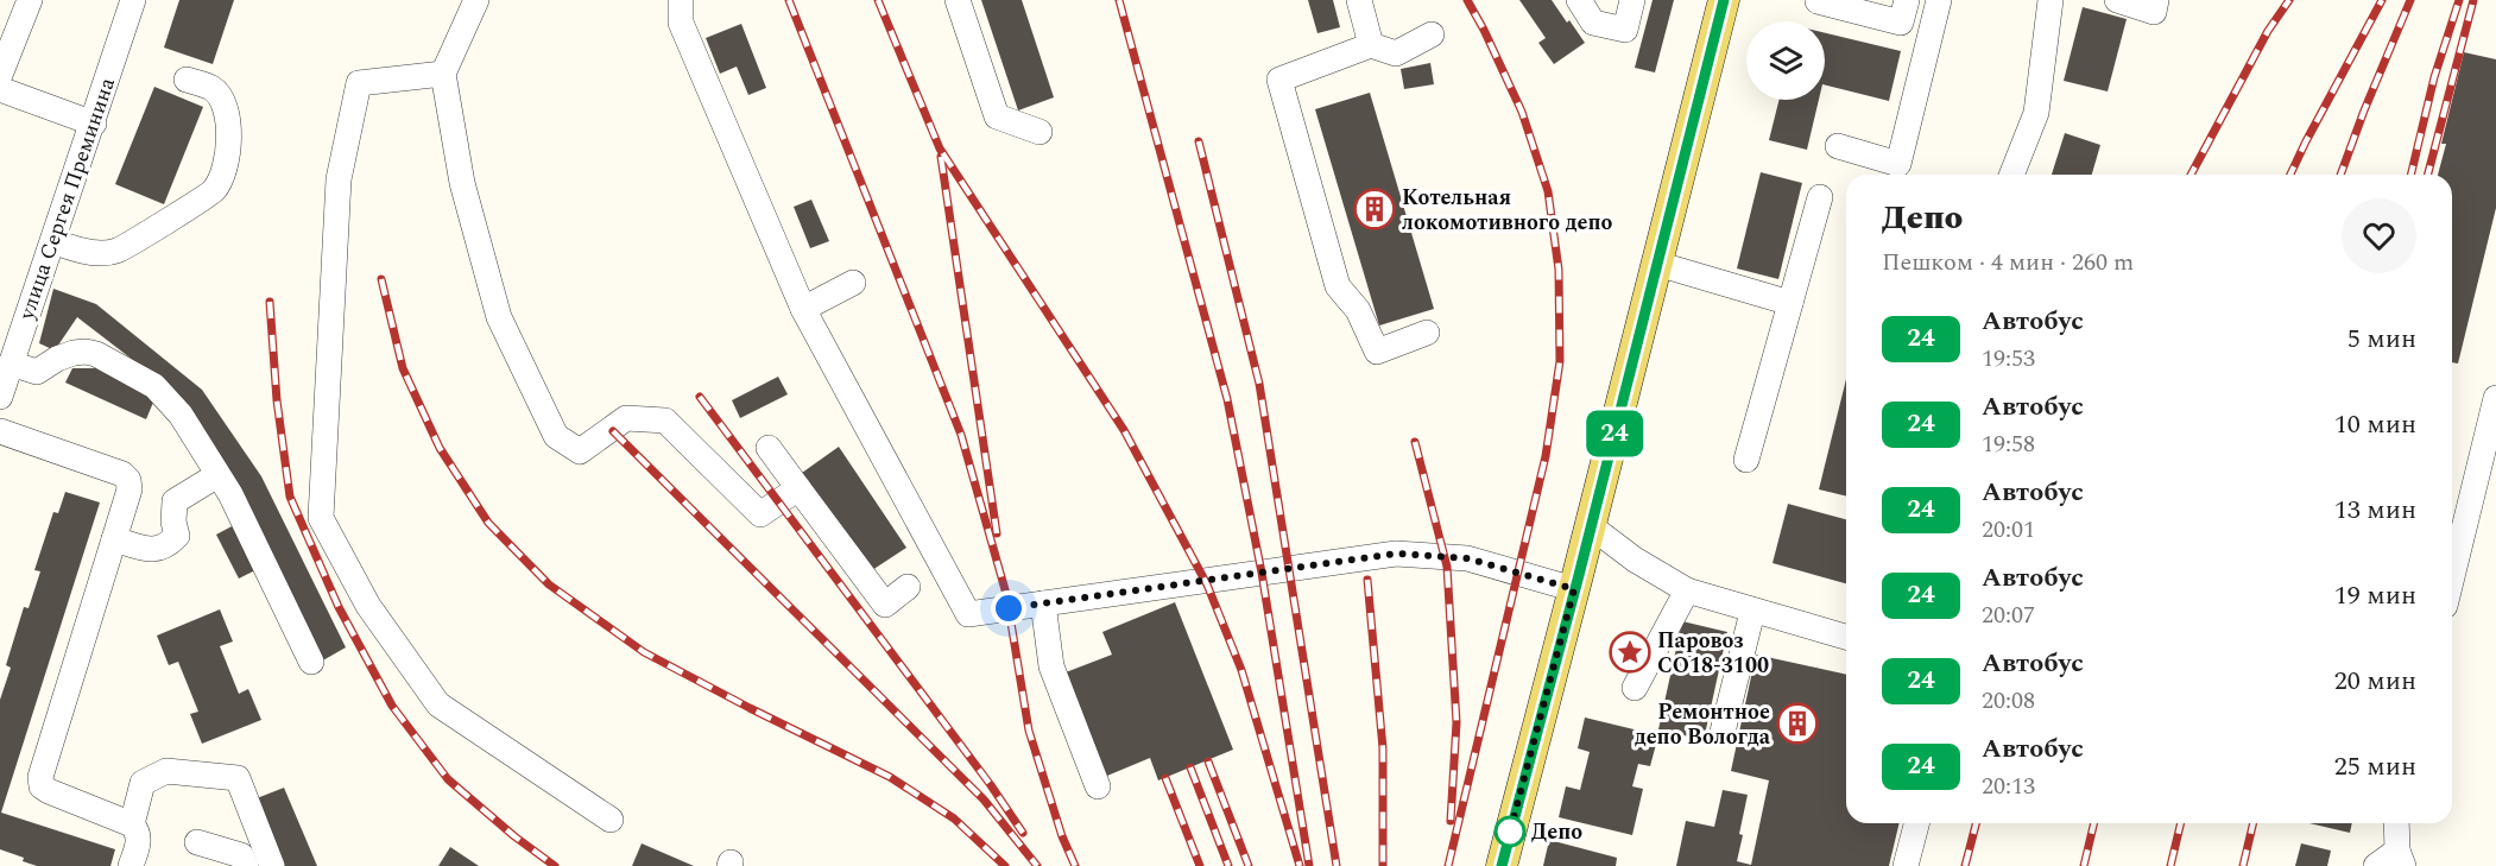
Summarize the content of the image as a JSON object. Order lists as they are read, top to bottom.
{
  "streets": {
    "street": ["улица Сергея Преминина"]
  },
  "places": {
    "building": ["Котельная локомотивного депо", "Ремонтное депо Вологда"],
    "place": ["Паровоз СО18-3100"],
    "other": ["Депо"]
  },
  "lines": ["bus line 24"],
  "page": {
    "on_map": "24",
    "heading": ["Депо", "Пешком · 4 мин · 260 m"],
    "list": [
      {
        "mark": "24",
        "name": "Автобус",
        "note": "19:53",
        "value": "5 мин"
      },
      {
        "mark": "24",
        "name": "Автобус",
        "note": "19:58",
        "value": "10 мин"
      },
      {
        "mark": "24",
        "name": "Автобус",
        "note": "20:01",
        "value": "13 мин"
      },
      {
        "mark": "24",
        "name": "Автобус",
        "note": "20:07",
        "value": "19 мин"
      },
      {
        "mark": "24",
        "name": "Автобус",
        "note": "20:08",
        "value": "20 мин"
      },
      {
        "mark": "24",
        "name": "Автобус",
        "note": "20:13",
        "value": "25 мин"
      }
    ]
  }
}
